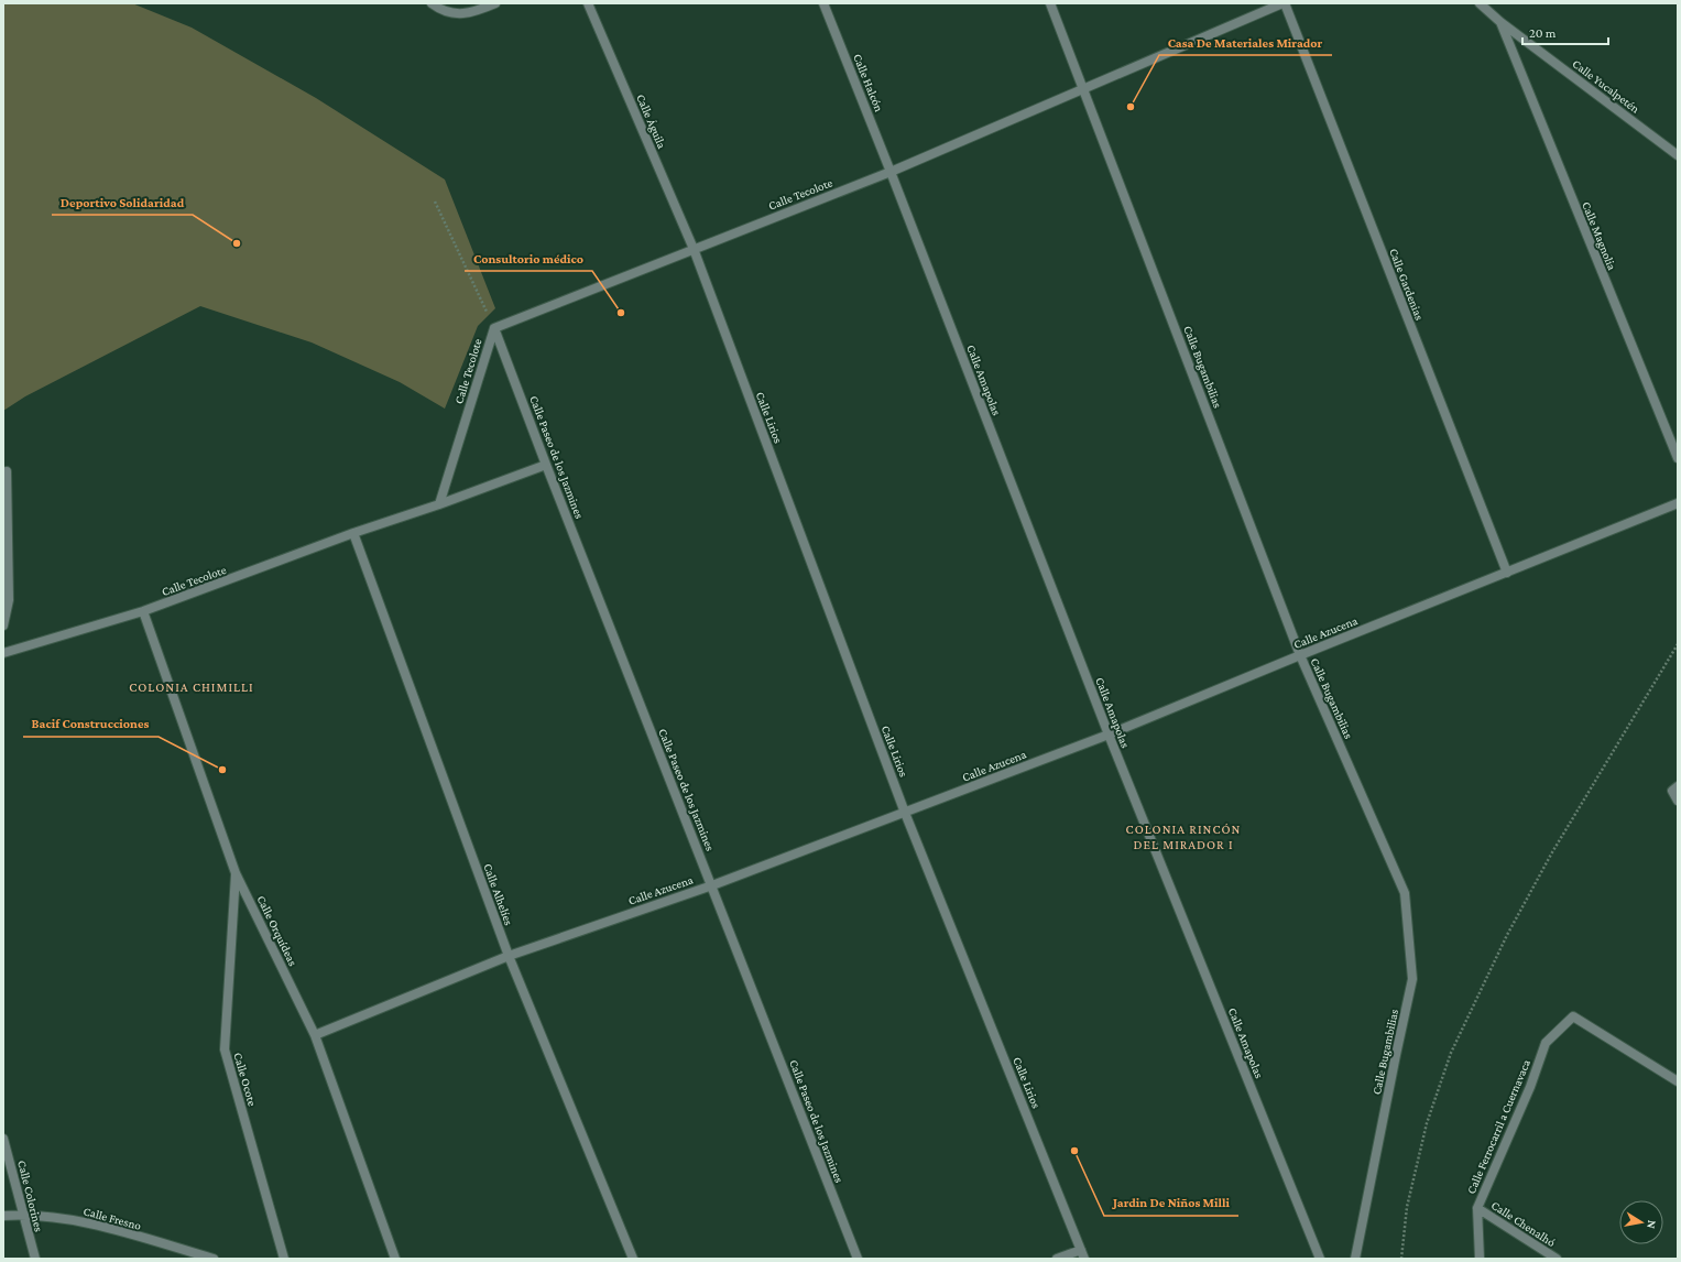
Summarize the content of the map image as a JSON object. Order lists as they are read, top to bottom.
{
  "streets": {
    "street": [
      "Calle Halcón",
      "Calle Yucalpetén",
      "Calle Águila",
      "Calle Tecolote",
      "Calle Magnolia",
      "Calle Gardenias",
      "Calle Bugambilias",
      "Calle Amapolas",
      "Calle Lirios",
      "Calle Paseo de los Jazmines",
      "Calle Azucena",
      "Calle Alhelíes",
      "Calle Orquídeas",
      "Calle Ocote",
      "Calle Ferrocarril a Cuernavaca",
      "Calle Colorines",
      "Calle Fresno",
      "Calle Chenalhó"
    ]
  },
  "crossings": [
    ["Calle Halcón", "Calle Tecolote"],
    ["Calle Halcón", "Calle Amapolas"],
    ["Calle Yucalpetén", "Calle Magnolia"],
    ["Calle Águila", "Calle Tecolote"],
    ["Calle Águila", "Calle Lirios"],
    ["Calle Tecolote", "Calle Gardenias"],
    ["Calle Tecolote", "Calle Bugambilias"],
    ["Calle Tecolote", "Calle Amapolas"],
    ["Calle Tecolote", "Calle Lirios"],
    ["Calle Tecolote", "Calle Paseo de los Jazmines"],
    ["Calle Tecolote", "Calle Alhelíes"],
    ["Calle Tecolote", "Calle Orquídeas"],
    ["Calle Gardenias", "Calle Azucena"],
    ["Calle Bugambilias", "Calle Azucena"],
    ["Calle Amapolas", "Calle Azucena"],
    ["Calle Lirios", "Calle Azucena"],
    ["Calle Paseo de los Jazmines", "Calle Azucena"],
    ["Calle Azucena", "Calle Alhelíes"],
    ["Calle Azucena", "Calle Orquídeas"],
    ["Calle Orquídeas", "Calle Ocote"],
    ["Calle Ferrocarril a Cuernavaca", "Calle Chenalhó"],
    ["Calle Colorines", "Calle Fresno"]
  ],
  "districts": ["COLONIA CHIMILLI", "COLONIA RINCÓN DEL MIRADOR I"],
  "places": [
    "Casa De Materiales Mirador",
    "Deportivo Solidaridad",
    "Consultorio médico",
    "Bacif Construcciones",
    "Jardin De Niños Milli"
  ],
  "scale_bar": "20 m",
  "north": "right"
}
